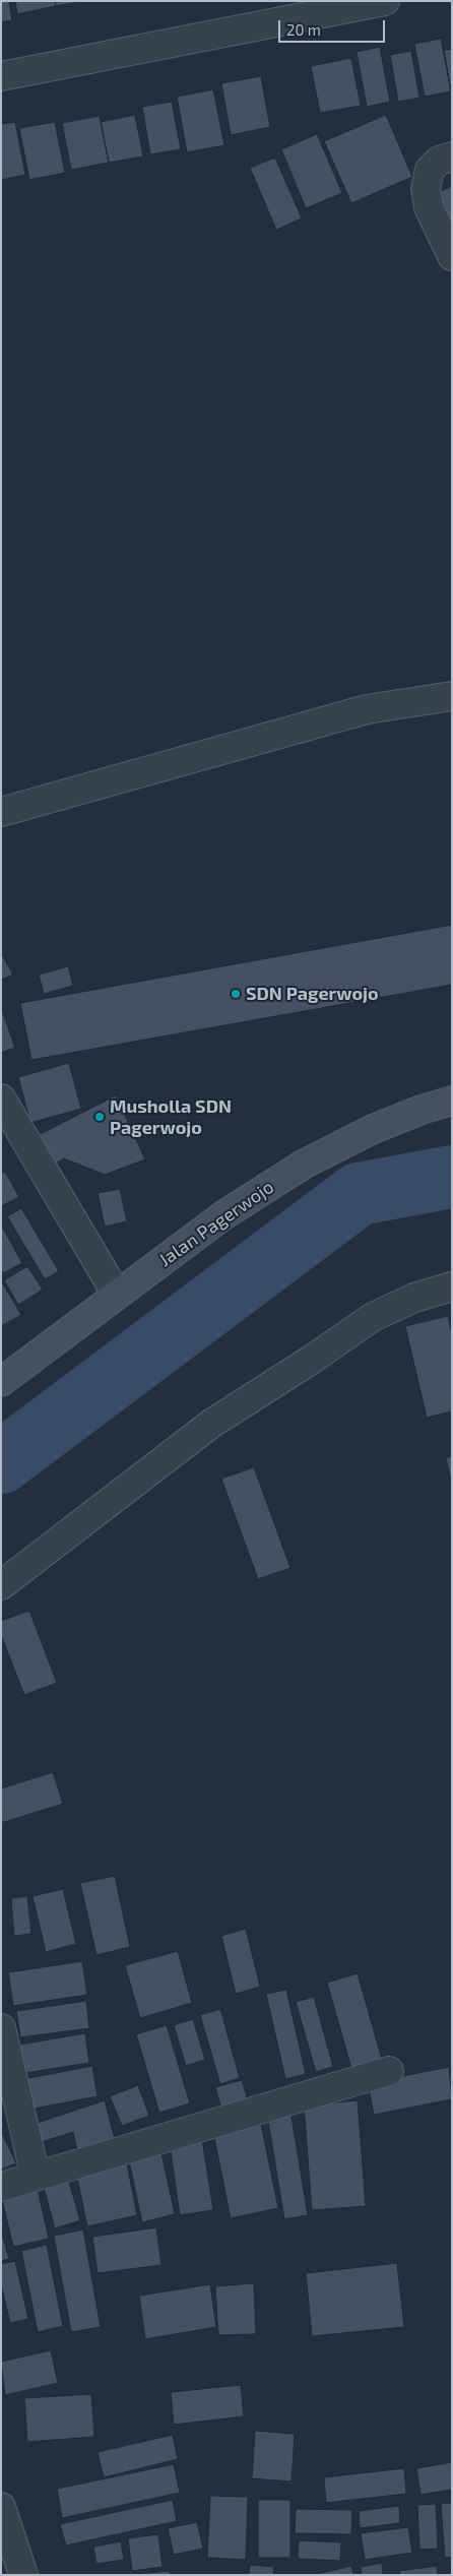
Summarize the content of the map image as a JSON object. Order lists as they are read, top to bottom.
{
  "streets": {
    "main road": ["Jalan Pagerwojo"]
  },
  "places": ["SDN Pagerwojo", "Musholla SDN Pagerwojo"],
  "scale_bar": "20 m"
}
